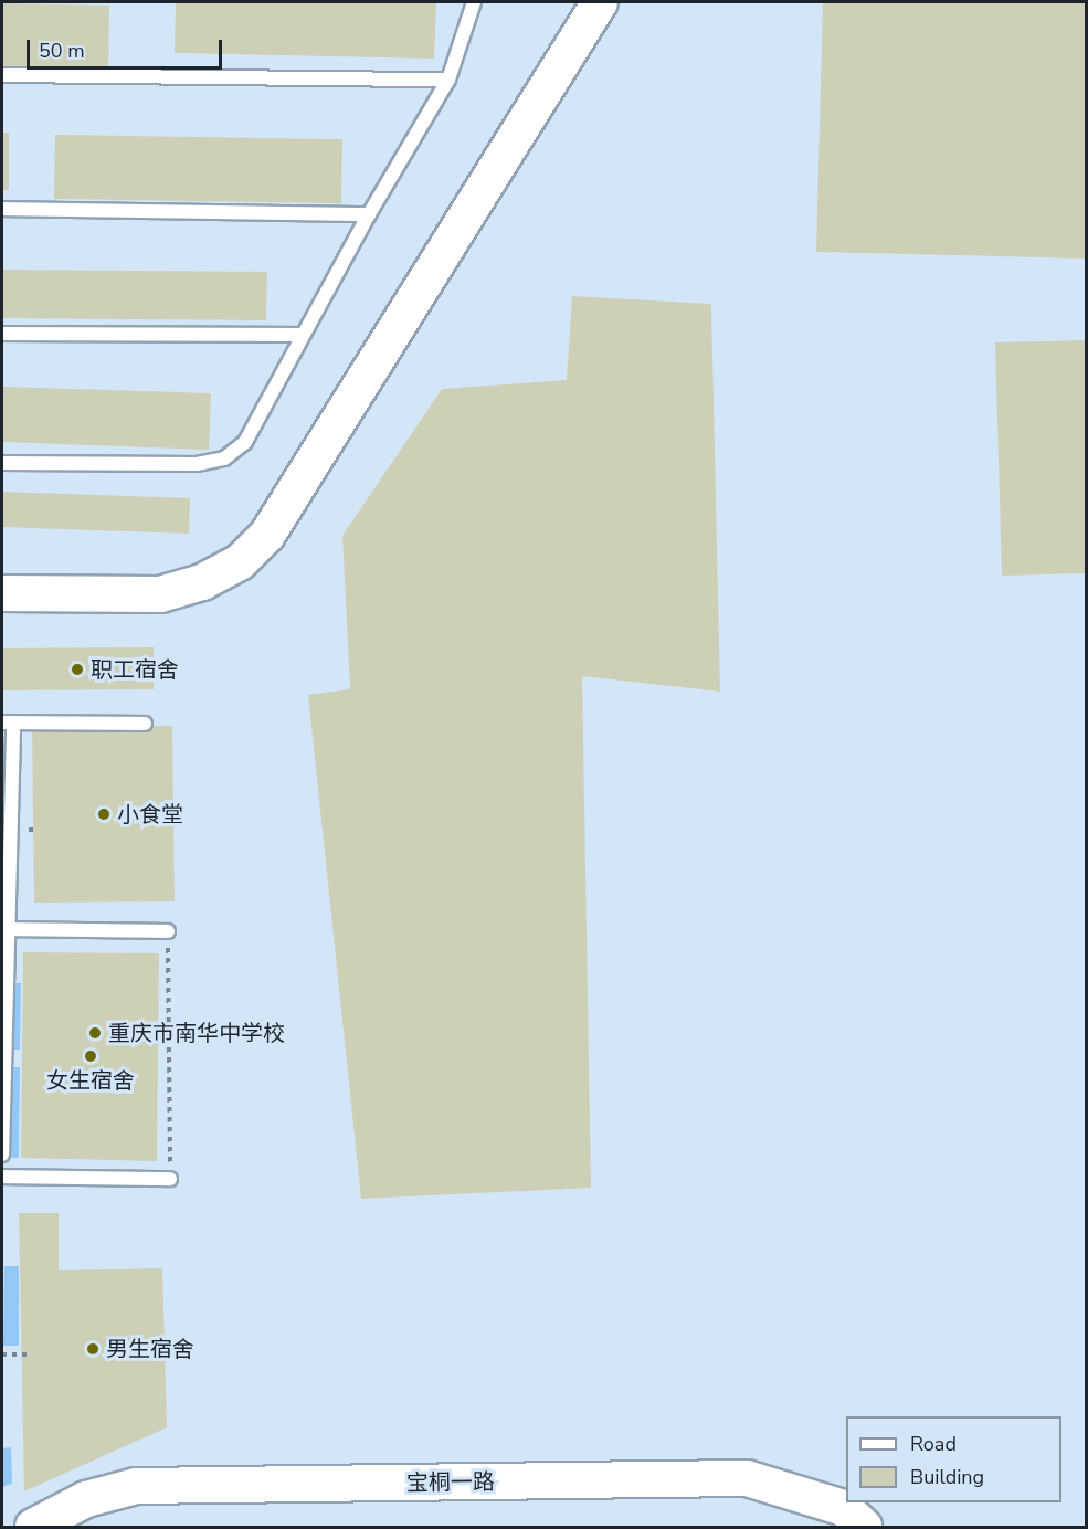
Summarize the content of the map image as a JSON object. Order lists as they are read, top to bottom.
{
  "streets": {
    "street": ["宝桐一路"]
  },
  "places": [
    "职工宿舍",
    "小食堂",
    "重庆市南华中学校",
    "女生宿舍",
    "男生宿舍"
  ],
  "legend": ["Road", "Building"],
  "scale_bar": "50 m"
}
